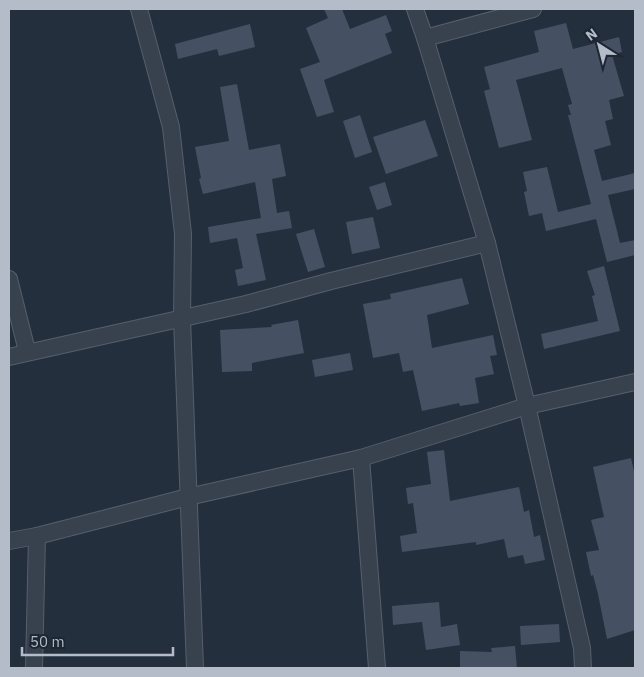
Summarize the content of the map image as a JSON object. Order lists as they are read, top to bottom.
{
  "scale_bar": "50 m",
  "north": "top left"
}
